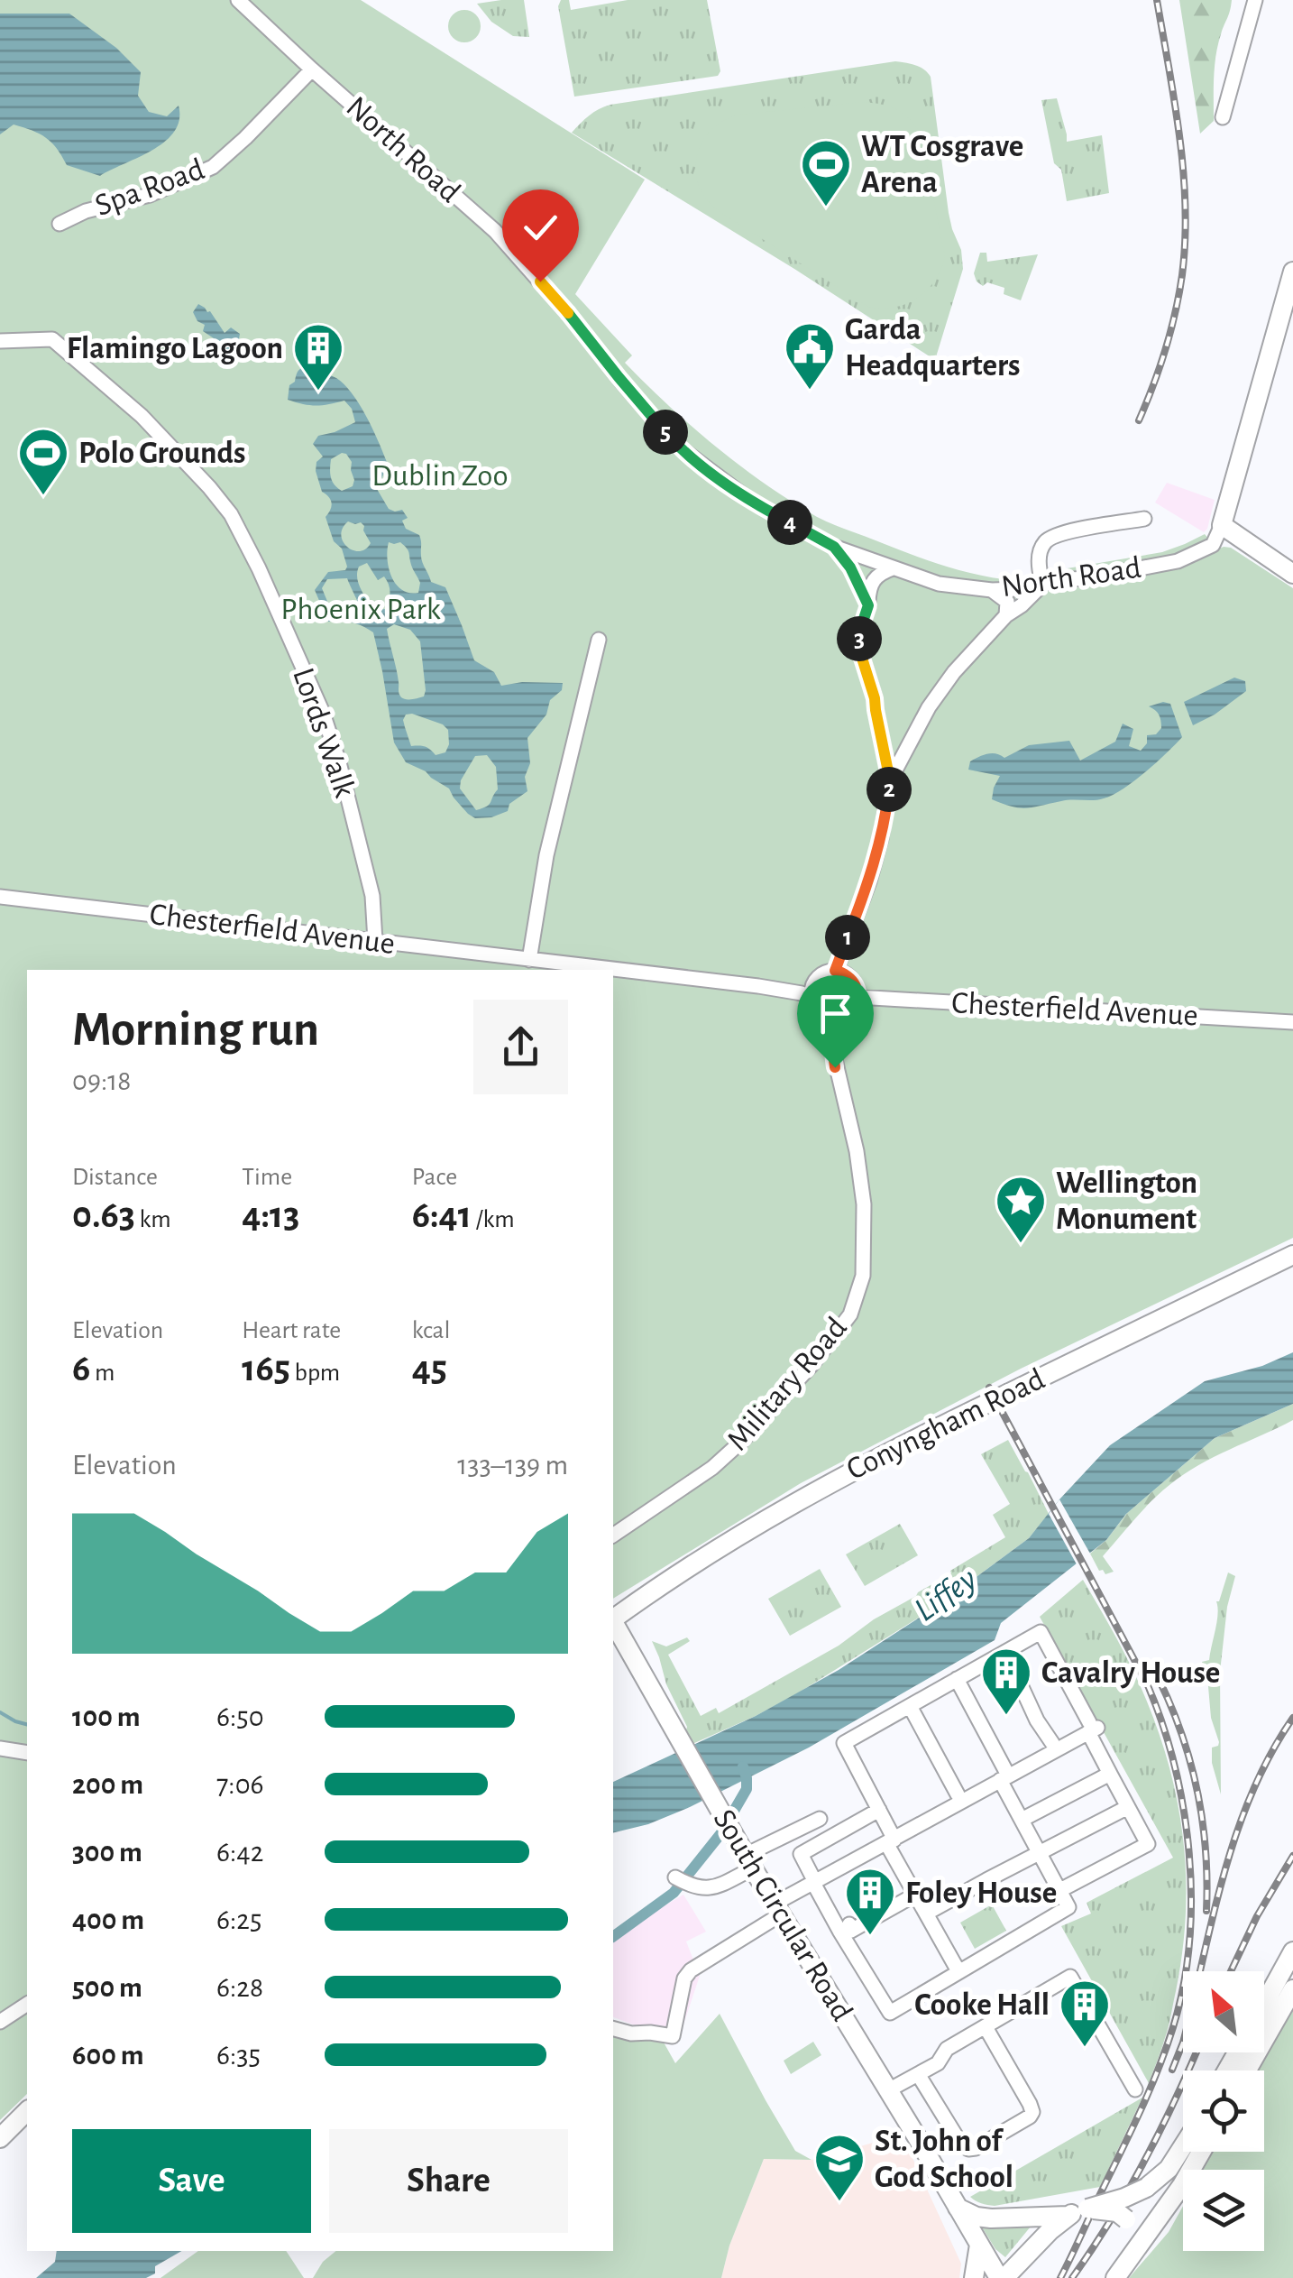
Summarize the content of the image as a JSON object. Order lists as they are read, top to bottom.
{
  "streets": {
    "main road": ["Conyngham Road", "South Circular Road"],
    "street": [
      "North Road",
      "Spa Road",
      "Lords Walk",
      "Chesterfield Avenue",
      "Military Road"
    ]
  },
  "crossings": [
    ["North Road", "Spa Road"],
    ["Lords Walk", "Chesterfield Avenue"],
    ["Chesterfield Avenue", "Military Road"]
  ],
  "water": ["Liffey"],
  "parks": ["Dublin Zoo", "Phoenix Park"],
  "places": {
    "sports": ["WT Cosgrave Arena", "Polo Grounds"],
    "public building": ["Garda Headquarters"],
    "building": [
      "Flamingo Lagoon",
      "Cavalry House",
      "Foley House",
      "Cooke Hall"
    ],
    "place": ["Wellington Monument"],
    "school or university": ["St. John of God School"]
  },
  "north": "top left",
  "page": {
    "pins": [
      "5",
      "4",
      "3",
      "2",
      "1"
    ],
    "heading": ["Morning run", "09:18"],
    "stats": [
      ["Distance", "0.63 km"],
      ["Time", "4:13"],
      ["Pace", "6:41 /km"],
      ["Elevation", "6 m"],
      ["Heart rate", "165 bpm"],
      ["kcal", "45"]
    ],
    "chart": ["Elevation", "133–139 m"],
    "list": [
      {
        "name": "100 m",
        "note": "6:50"
      },
      {
        "name": "200 m",
        "note": "7:06"
      },
      {
        "name": "300 m",
        "note": "6:42"
      },
      {
        "name": "400 m",
        "note": "6:25"
      },
      {
        "name": "500 m",
        "note": "6:28"
      },
      {
        "name": "600 m",
        "note": "6:35"
      }
    ],
    "buttons": ["Save", "Share"]
  }
}
